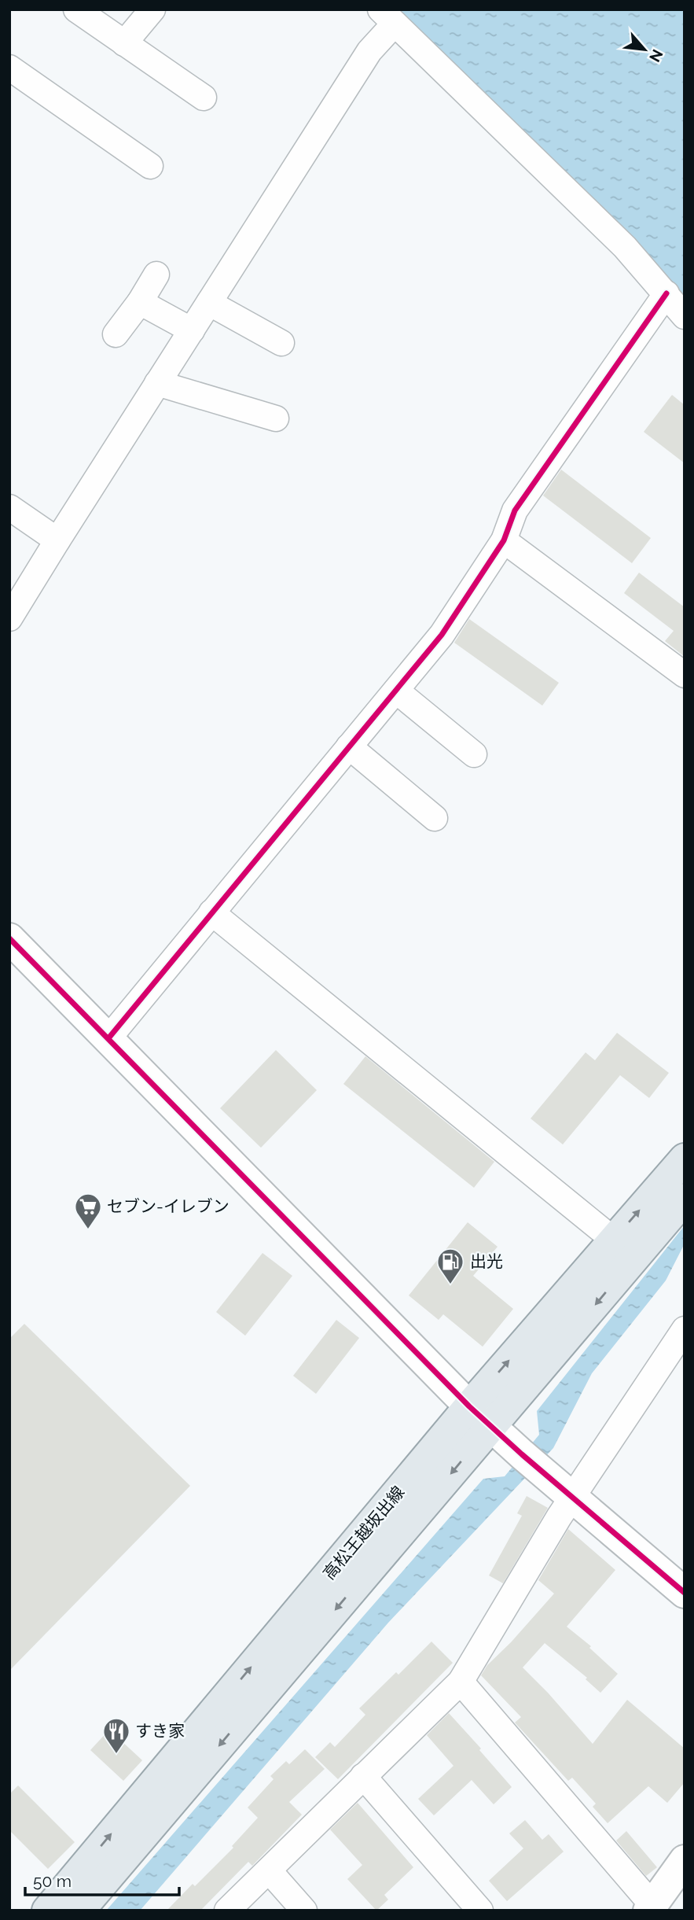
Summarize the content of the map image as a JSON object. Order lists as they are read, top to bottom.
{
  "streets": {
    "main road": ["高松王越坂出線"]
  },
  "places": {
    "supermarket": ["セブン-イレブン"],
    "fuel station": ["出光"],
    "restaurant": ["すき家"]
  },
  "scale_bar": "50 m",
  "north": "bottom right"
}
